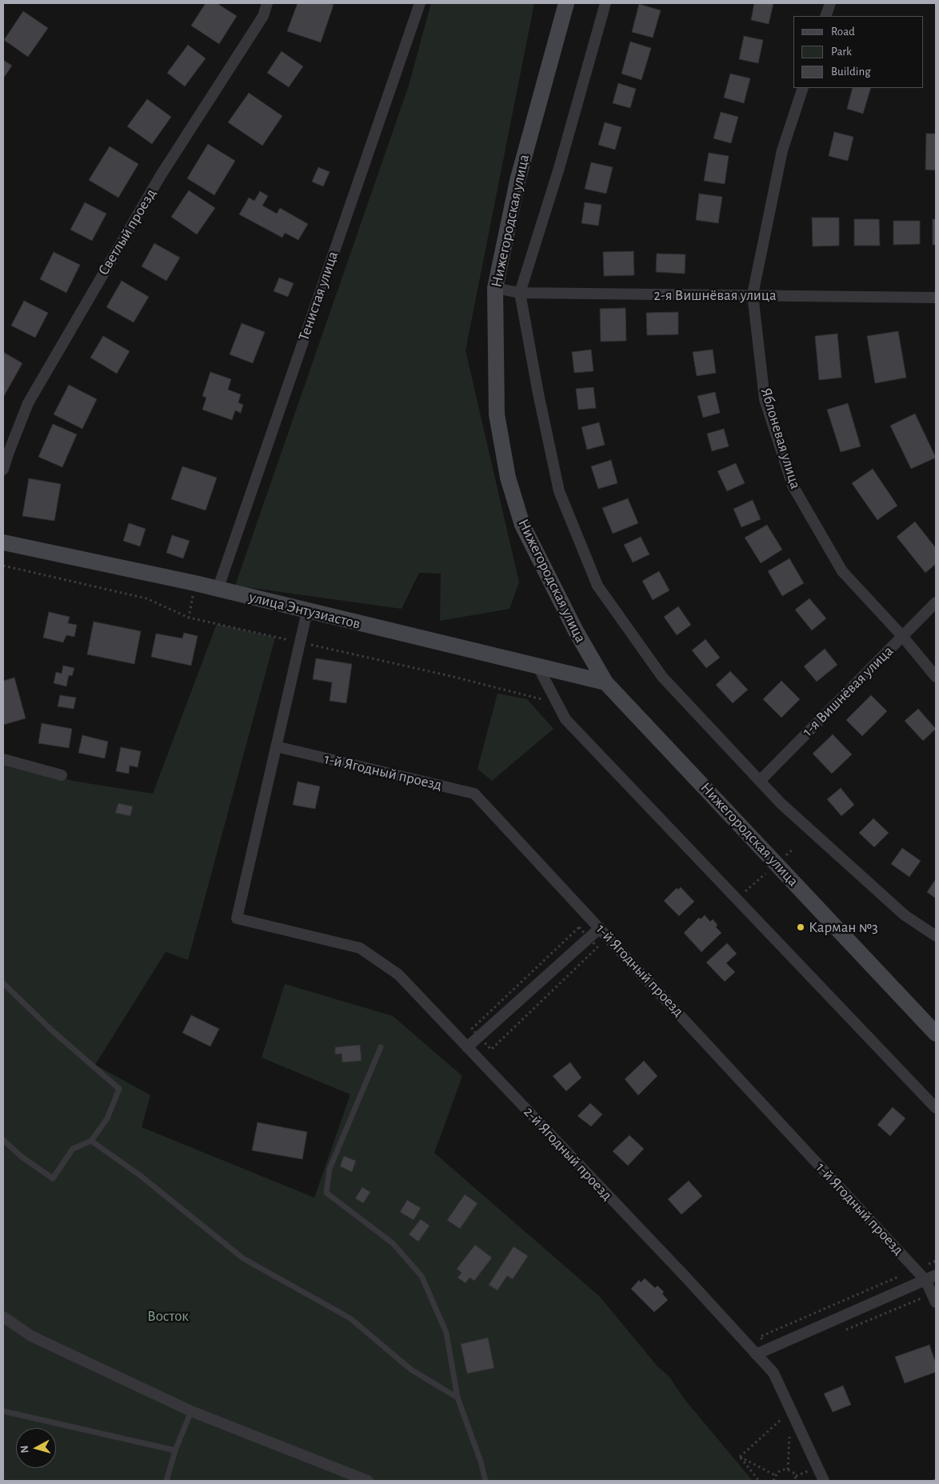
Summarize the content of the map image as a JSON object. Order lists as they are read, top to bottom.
{
  "streets": {
    "street": [
      "Нижегородская улица",
      "Светлый проезд",
      "2-я Вишнёвая улица",
      "Тенистая улица",
      "Яблоневая улица",
      "улица Энтузиастов",
      "1-я Вишнёвая улица",
      "1-й Ягодный проезд",
      "2-й Ягодный проезд"
    ]
  },
  "crossings": [
    ["Нижегородская улица", "2-я Вишнёвая улица"],
    ["Нижегородская улица", "улица Энтузиастов"],
    ["2-я Вишнёвая улица", "Яблоневая улица"],
    ["Тенистая улица", "улица Энтузиастов"],
    ["Яблоневая улица", "1-я Вишнёвая улица"],
    ["1-й Ягодный проезд", "2-й Ягодный проезд"]
  ],
  "parks": ["Восток"],
  "places": ["Карман №3"],
  "legend": ["Road", "Park", "Building"],
  "north": "left"
}
